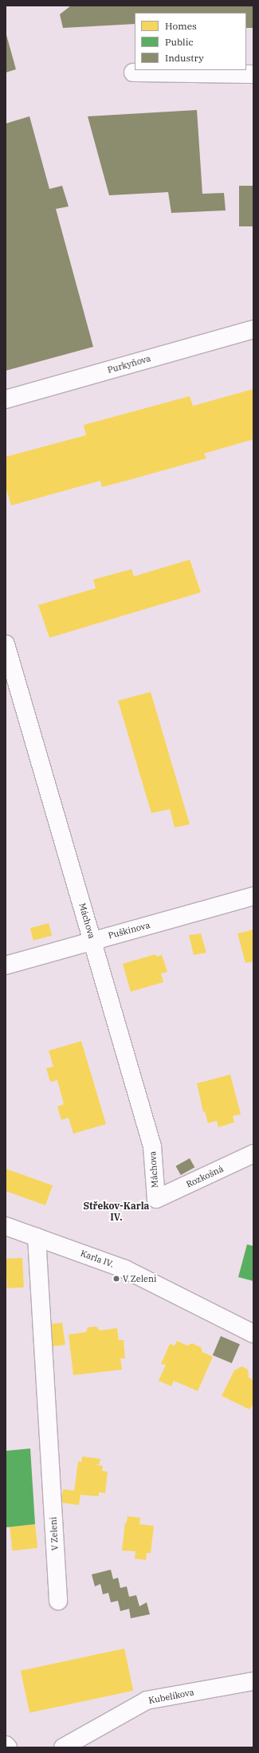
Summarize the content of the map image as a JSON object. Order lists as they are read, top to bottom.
{
  "streets": {
    "street": [
      "Purkyňova",
      "Máchova",
      "Puškinova",
      "Rozkošná",
      "Karla IV.",
      "V Zeleni",
      "Kubelíkova"
    ]
  },
  "crossings": [
    ["Máchova", "Puškinova"],
    ["Máchova", "Rozkošná"],
    ["Karla IV.", "V Zeleni"]
  ],
  "districts": ["Střekov-Karla IV."],
  "places": ["V Zeleni"],
  "legend": ["Homes", "Public", "Industry"]
}
